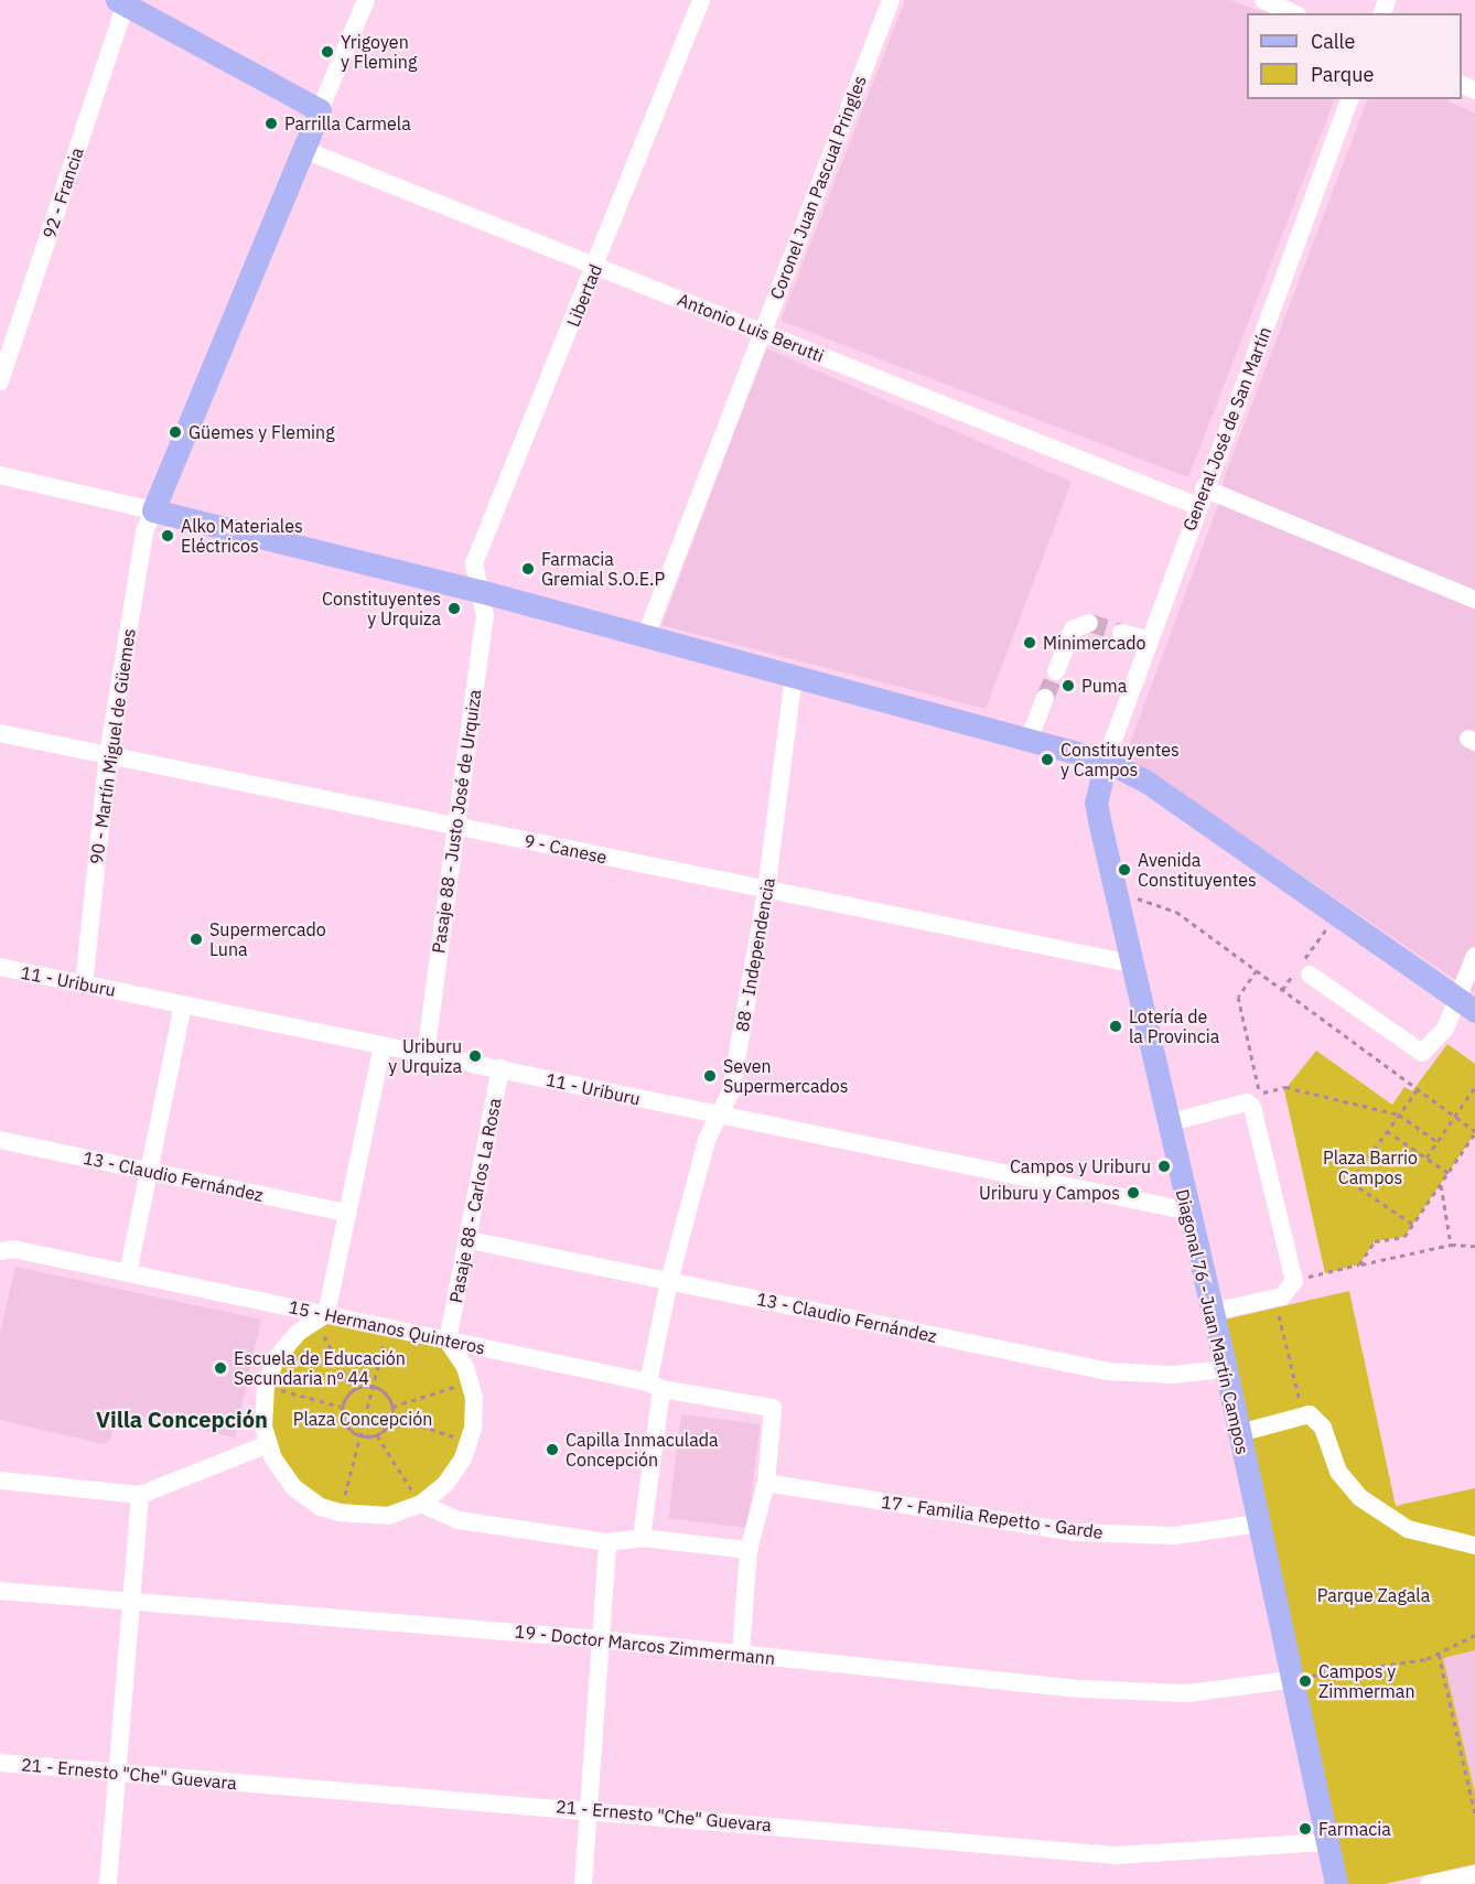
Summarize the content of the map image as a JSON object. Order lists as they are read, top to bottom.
{
  "streets": {
    "main road": ["Diagonal 76 - Juan Martín Campos"],
    "street": [
      "Coronel Juan Pascual Pringles",
      "92 - Francia",
      "Libertad",
      "Antonio Luis Berutti",
      "General José de San Martín",
      "90 - Martín Miguel de Güemes",
      "Pasaje 88 - Justo José de Urquiza",
      "9 - Canese",
      "88 - Independencia",
      "11 - Uriburu",
      "13 - Claudio Fernández",
      "Pasaje 88 - Carlos La Rosa",
      "15 - Hermanos Quinteros",
      "17 - Familia Repetto - Garde",
      "19 - Doctor Marcos Zimmermann",
      "21 - Ernesto \"Che\" Guevara"
    ]
  },
  "crossings": [
    ["Coronel Juan Pascual Pringles", "Antonio Luis Berutti"],
    ["Libertad", "Antonio Luis Berutti"],
    ["Libertad", "Pasaje 88 - Justo José de Urquiza"],
    ["Antonio Luis Berutti", "General José de San Martín"],
    ["General José de San Martín", "Diagonal 76 - Juan Martín Campos"],
    ["90 - Martín Miguel de Güemes", "9 - Canese"],
    ["90 - Martín Miguel de Güemes", "11 - Uriburu"],
    ["Pasaje 88 - Justo José de Urquiza", "9 - Canese"],
    ["Pasaje 88 - Justo José de Urquiza", "11 - Uriburu"],
    ["9 - Canese", "88 - Independencia"],
    ["9 - Canese", "Diagonal 76 - Juan Martín Campos"],
    ["88 - Independencia", "11 - Uriburu"],
    ["88 - Independencia", "13 - Claudio Fernández"],
    ["88 - Independencia", "15 - Hermanos Quinteros"],
    ["11 - Uriburu", "Pasaje 88 - Carlos La Rosa"],
    ["11 - Uriburu", "Diagonal 76 - Juan Martín Campos"],
    ["13 - Claudio Fernández", "Pasaje 88 - Carlos La Rosa"],
    ["13 - Claudio Fernández", "Diagonal 76 - Juan Martín Campos"],
    ["Pasaje 88 - Carlos La Rosa", "15 - Hermanos Quinteros"],
    ["Diagonal 76 - Juan Martín Campos", "17 - Familia Repetto - Garde"],
    ["Diagonal 76 - Juan Martín Campos", "19 - Doctor Marcos Zimmermann"],
    ["Diagonal 76 - Juan Martín Campos", "21 - Ernesto \"Che\" Guevara"],
    ["15 - Hermanos Quinteros", "17 - Familia Repetto - Garde"]
  ],
  "districts": ["Villa Concepción"],
  "parks": ["Plaza Barrio Campos", "Plaza Concepción", "Parque Zagala"],
  "places": [
    "Yrigoyen y Fleming",
    "Parrilla Carmela",
    "Güemes y Fleming",
    "Alko Materiales Eléctricos",
    "Farmacia Gremial S.O.E.P",
    "Constituyentes y Urquiza",
    "Minimercado",
    "Puma",
    "Constituyentes y Campos",
    "Avenida Constituyentes",
    "Supermercado Luna",
    "Lotería de la Provincia",
    "Uriburu y Urquiza",
    "Seven Supermercados",
    "Campos y Uriburu",
    "Uriburu y Campos",
    "Escuela de Educación Secundaria nº 44",
    "Capilla Inmaculada Concepción",
    "Campos y Zimmerman",
    "Farmacia"
  ],
  "legend": ["Calle", "Parque"]
}
